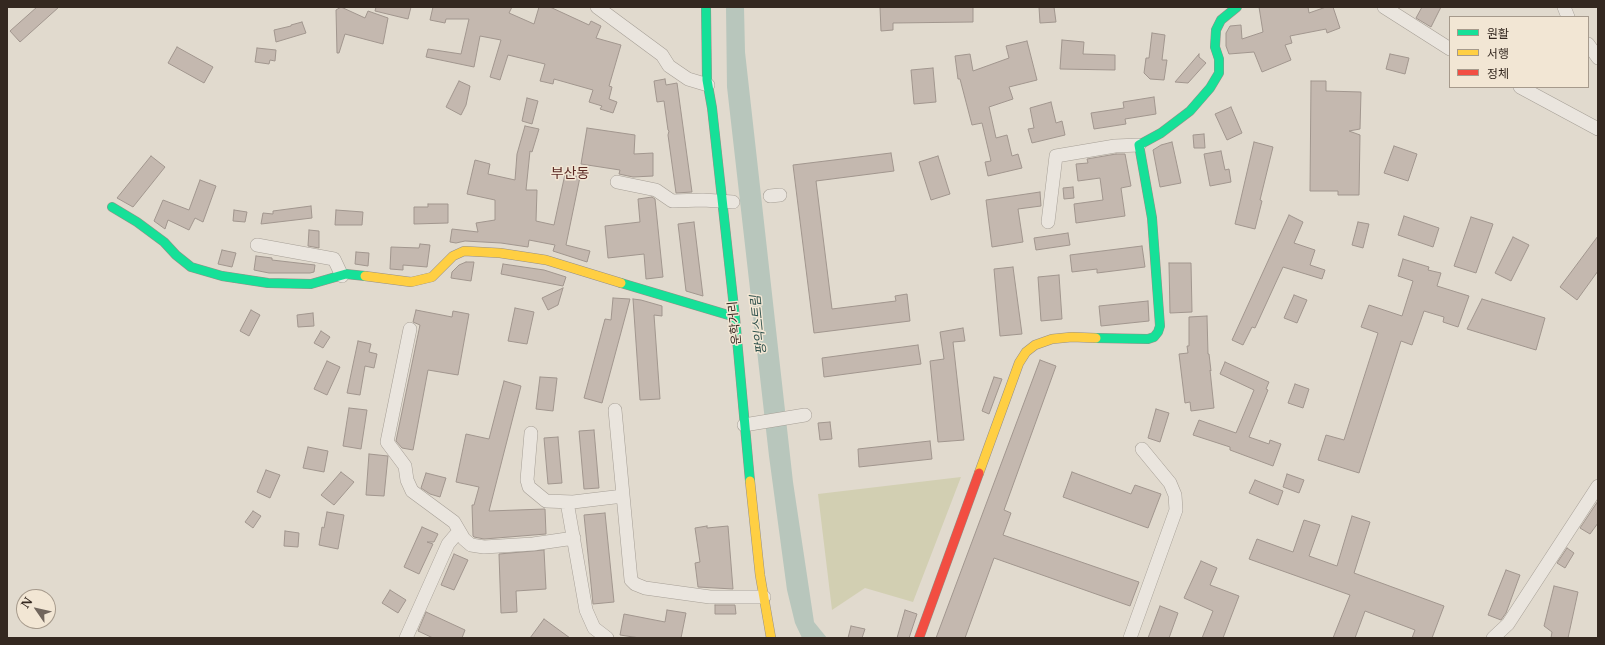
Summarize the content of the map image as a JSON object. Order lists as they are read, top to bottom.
{
  "streets": {
    "street": ["운학거리"]
  },
  "districts": ["부산동"],
  "water": ["팡익스트림"],
  "legend": ["원활", "서행", "정체"],
  "north": "top left"
}
